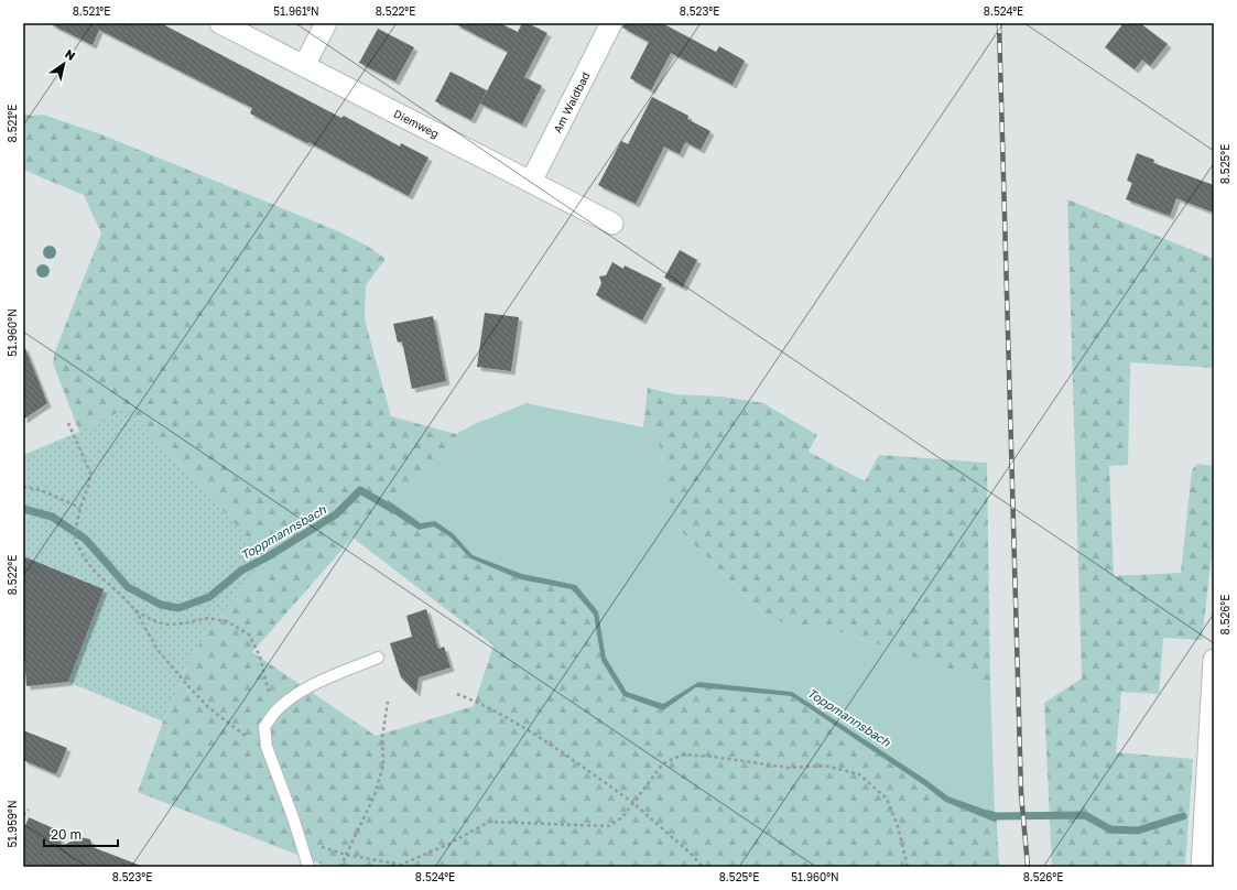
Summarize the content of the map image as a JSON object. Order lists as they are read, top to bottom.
{
  "streets": {
    "street": ["Am Waldbad", "Diemweg"]
  },
  "crossings": [
    ["Am Waldbad", "Diemweg"]
  ],
  "water": ["Toppmannsbach"],
  "scale_bar": "20 m",
  "north": "top right",
  "coordinates": [
    "8.521°E",
    "51.961°N",
    "8.522°E",
    "8.523°E",
    "8.524°E",
    "8.525°E",
    "51.960°N",
    "8.526°E",
    "51.959°N"
  ]
}
